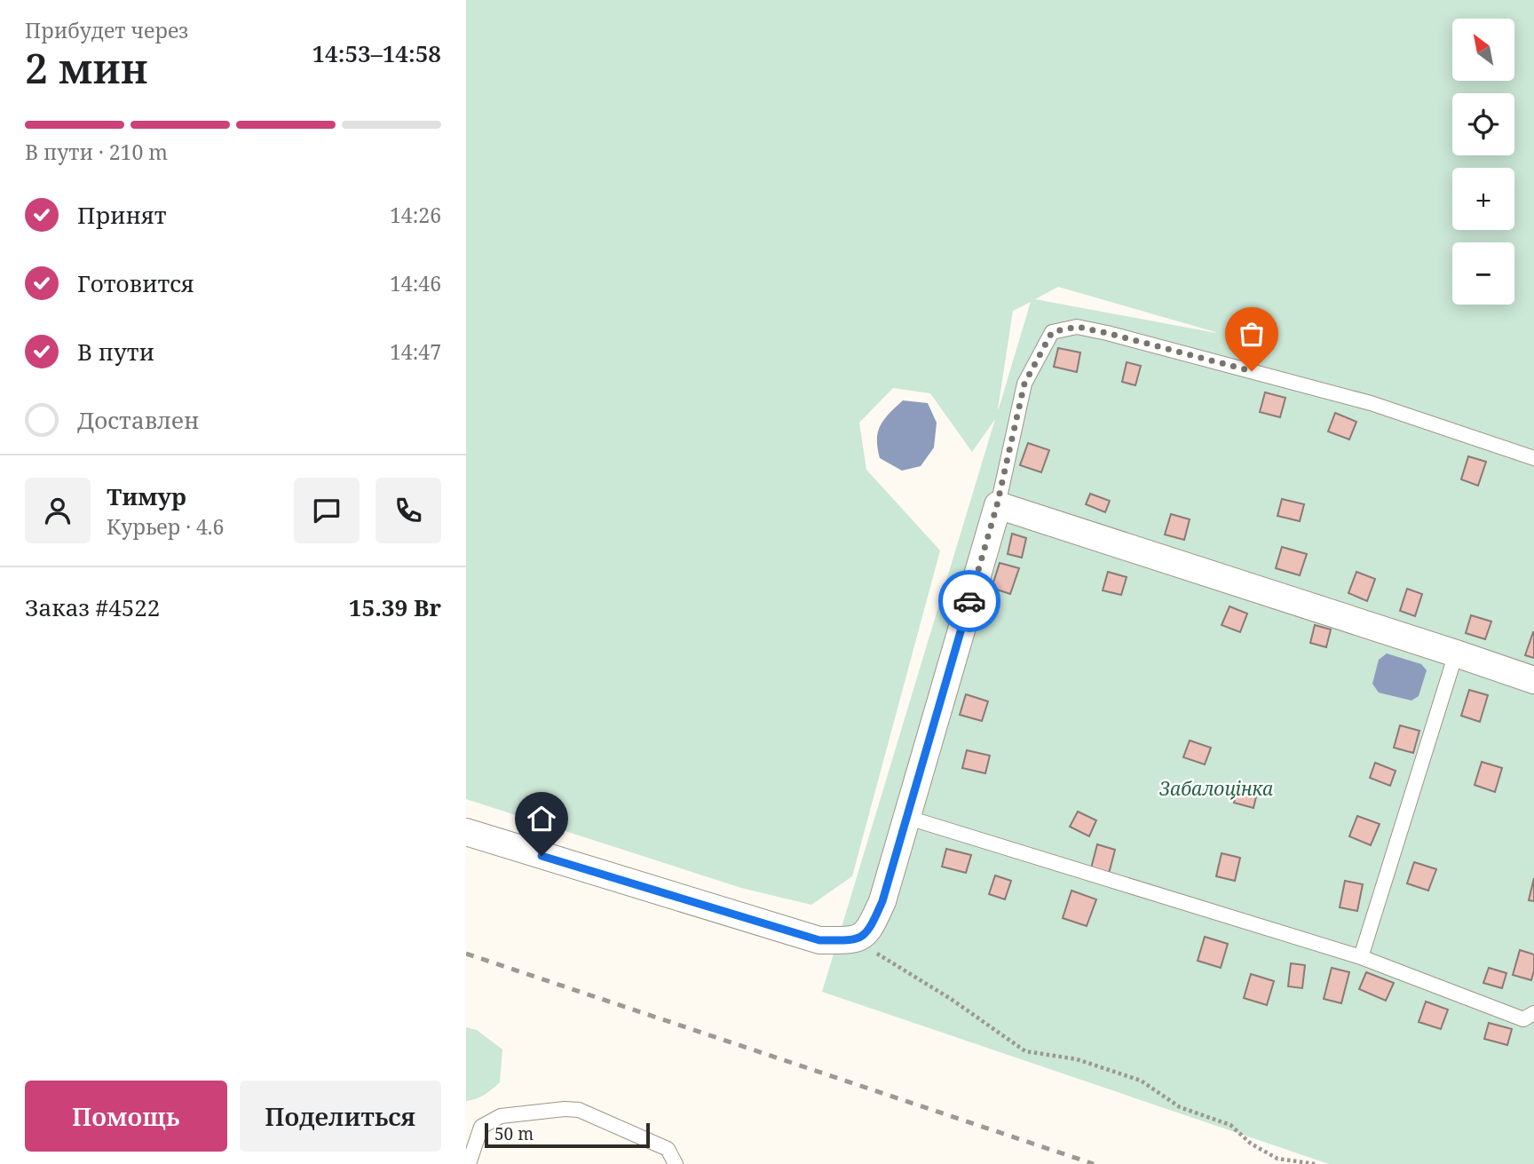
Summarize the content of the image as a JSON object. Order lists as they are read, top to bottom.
{
  "parks": ["Забалоцінка"],
  "scale_bar": "50 m",
  "north": "top left",
  "page": {
    "heading": ["2 мин", "Прибудет через", "14:53–14:58"],
    "panel": [
      "Тимур",
      "Курьер · 4.6",
      "Заказ #4522",
      "15.39 Br"
    ],
    "map_buttons": ["+", "−"],
    "bar": "В пути · 210 m",
    "list": [
      ["Принят", "14:26"],
      ["Готовится", "14:46"],
      ["В пути", "14:47"],
      "Доставлен"
    ],
    "buttons": ["Помощь", "Поделиться"],
    "scale": "50 m"
  }
}
